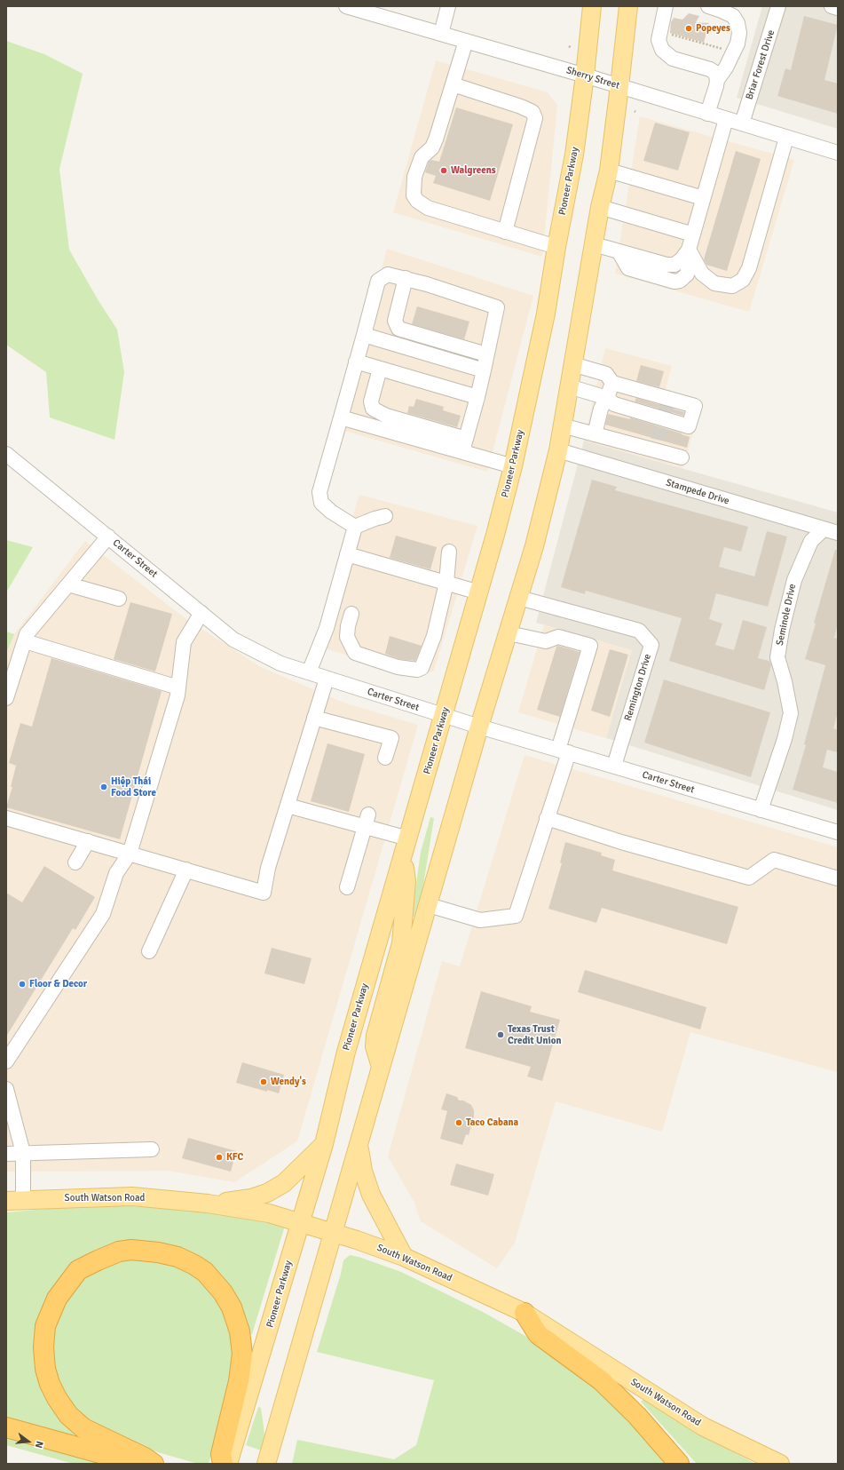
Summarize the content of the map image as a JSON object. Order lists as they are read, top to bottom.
{
  "streets": {
    "main road": ["Pioneer Parkway", "South Watson Road"],
    "street": [
      "Briar Forest Drive",
      "Sherry Street",
      "Stampede Drive",
      "Carter Street",
      "Seminole Drive",
      "Remington Drive"
    ]
  },
  "crossings": [
    ["Briar Forest Drive", "Sherry Street"],
    ["Sherry Street", "Pioneer Parkway"],
    ["Pioneer Parkway", "Carter Street"],
    ["Pioneer Parkway", "South Watson Road"],
    ["Stampede Drive", "Seminole Drive"],
    ["Carter Street", "Seminole Drive"],
    ["Carter Street", "Remington Drive"]
  ],
  "places": [
    "Popeyes",
    "Walgreens",
    "Hiệp Thái Food Store",
    "Floor & Decor",
    "Texas Trust Credit Union",
    "Wendy's",
    "Taco Cabana",
    "KFC"
  ],
  "north": "right"
}
